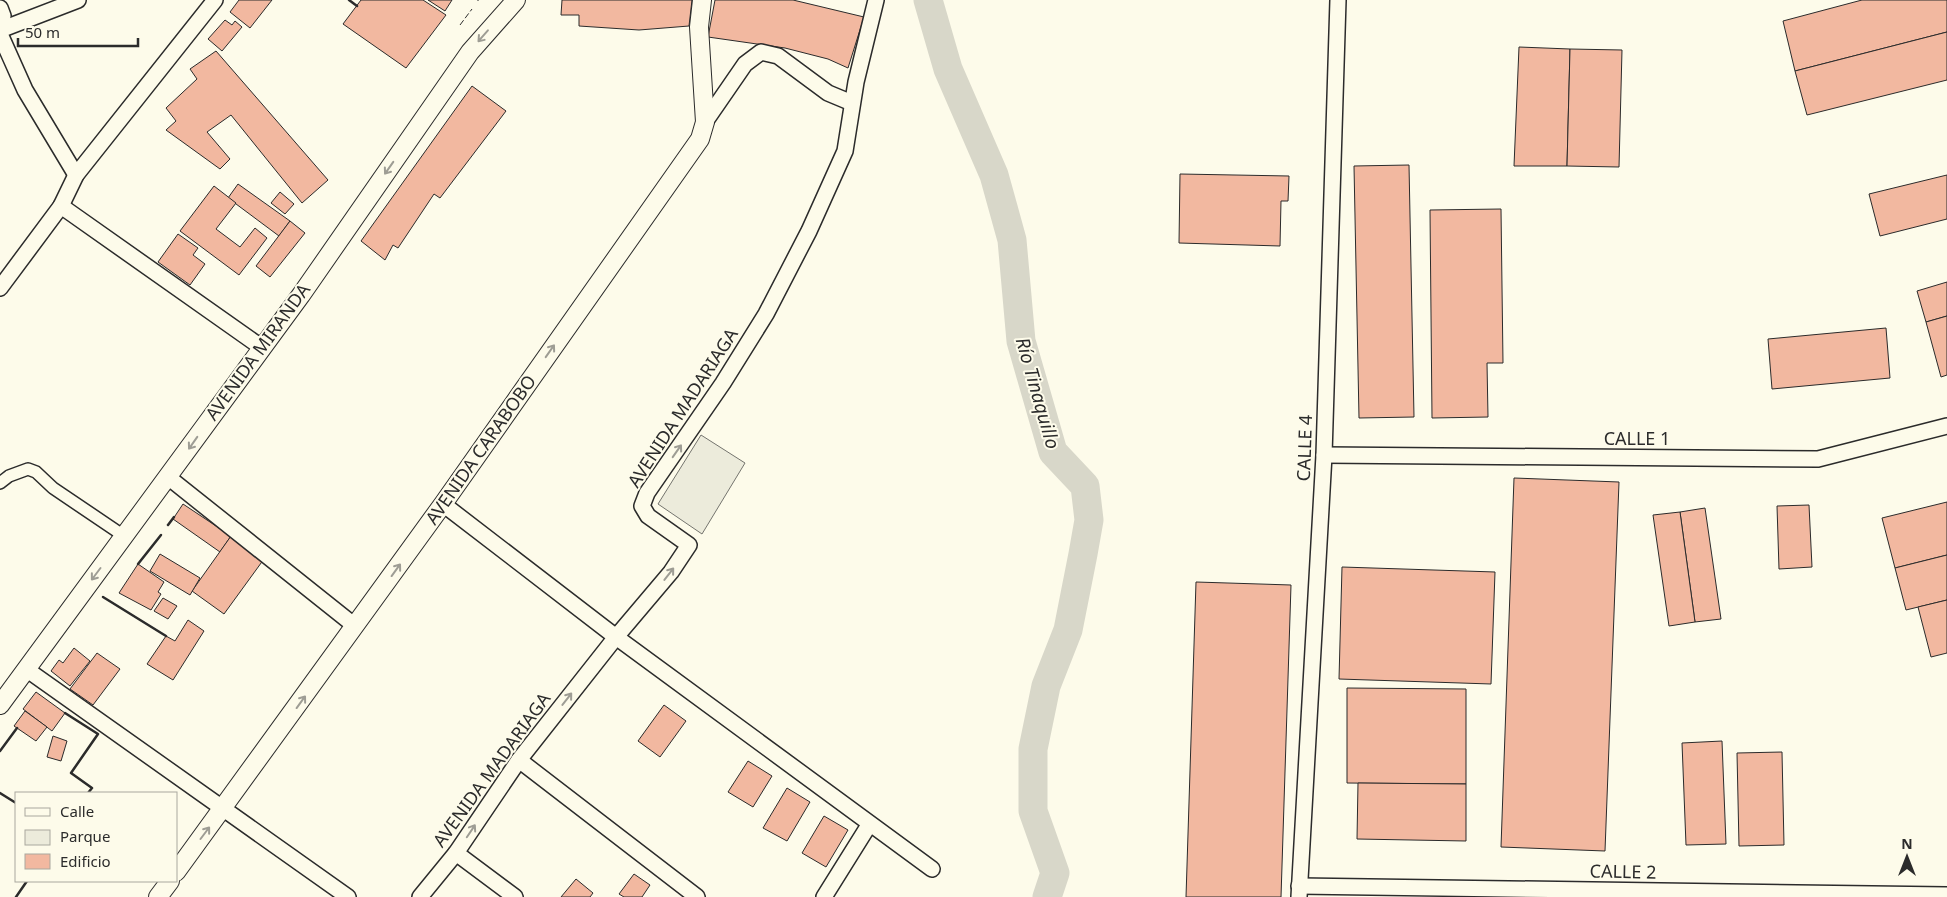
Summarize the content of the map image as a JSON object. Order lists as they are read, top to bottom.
{
  "streets": {
    "street": [
      "AVENIDA MIRANDA",
      "AVENIDA MADARIAGA",
      "CALLE 1",
      "CALLE 4",
      "AVENIDA CARABOBO",
      "CALLE 2"
    ]
  },
  "crossings": [
    ["CALLE 1", "CALLE 4"],
    ["CALLE 4", "CALLE 2"]
  ],
  "one_way": ["AVENIDA MIRANDA", "AVENIDA MADARIAGA", "AVENIDA CARABOBO"],
  "water": ["Río Tinaquillo"],
  "legend": ["Calle", "Parque", "Edificio"],
  "scale_bar": "50 m",
  "north": "top"
}
